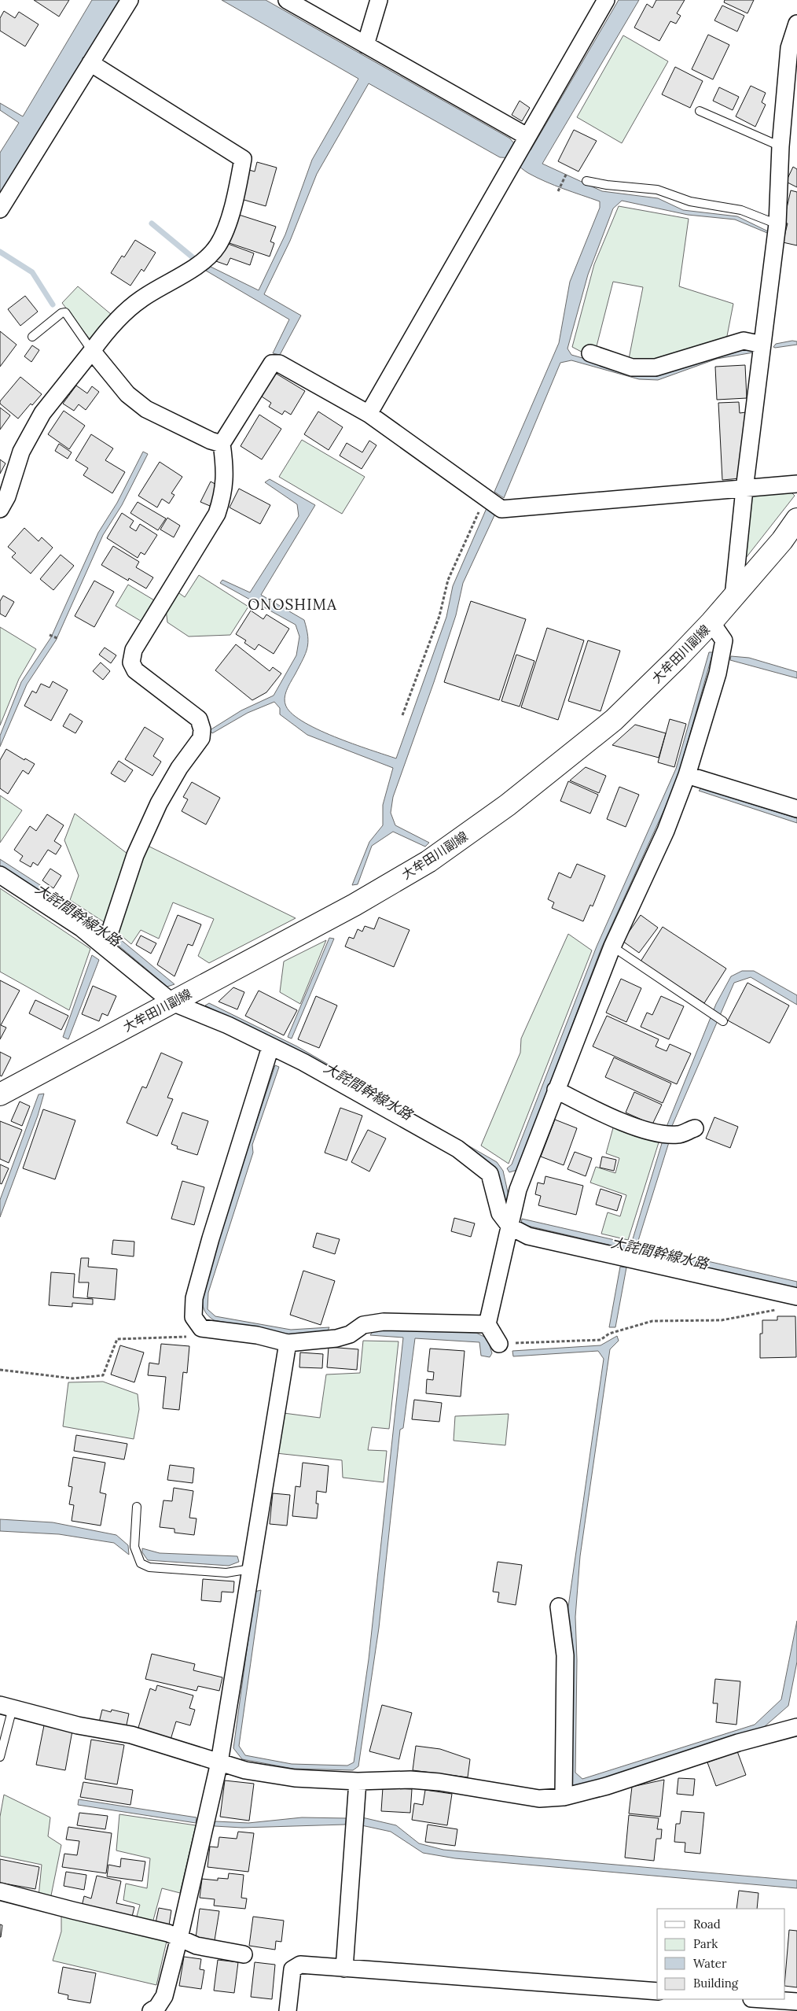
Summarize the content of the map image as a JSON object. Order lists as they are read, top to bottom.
{
  "streets": {
    "main road": ["大牟田川副線"]
  },
  "districts": ["ONOSHIMA"],
  "water": ["大詫間幹線水路"],
  "legend": [
    "Road",
    "Park",
    "Water",
    "Building"
  ]
}
